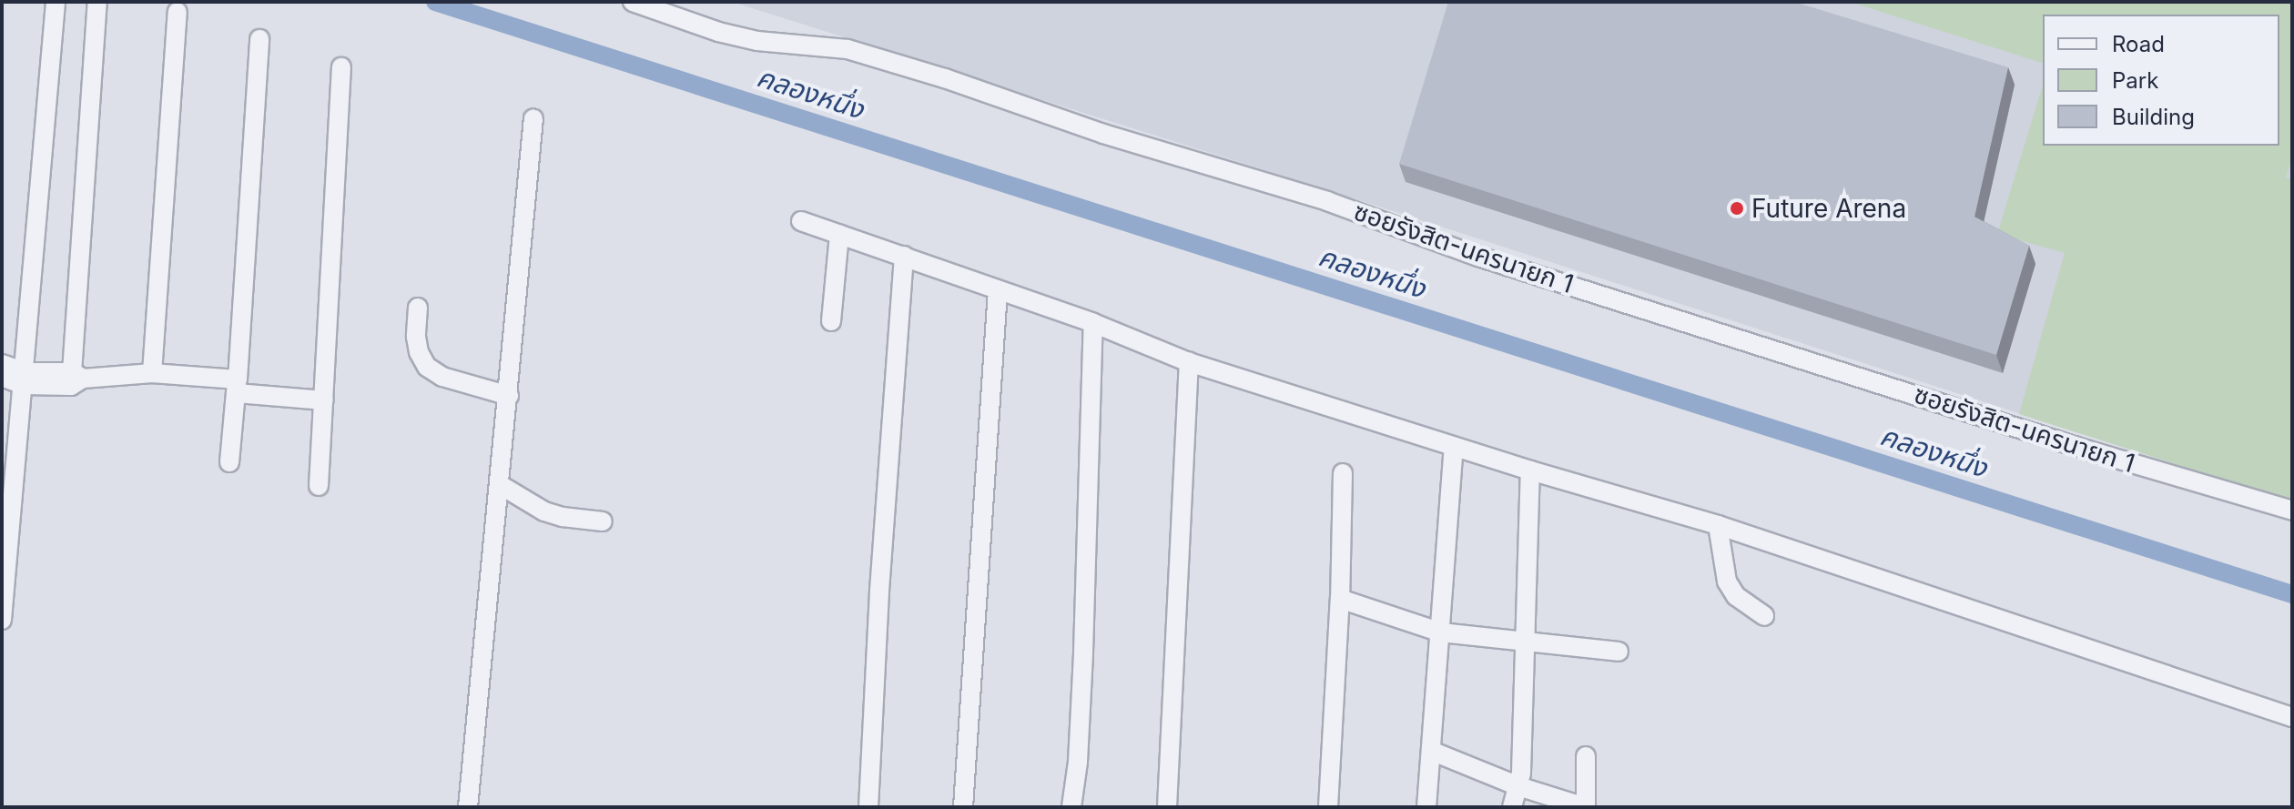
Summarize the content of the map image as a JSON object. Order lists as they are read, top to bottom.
{
  "streets": {
    "street": ["ซอยรังสิต-นครนายก 1"]
  },
  "water": ["คลองหนึ่ง"],
  "places": ["Future Arena"],
  "legend": ["Road", "Park", "Building"]
}
